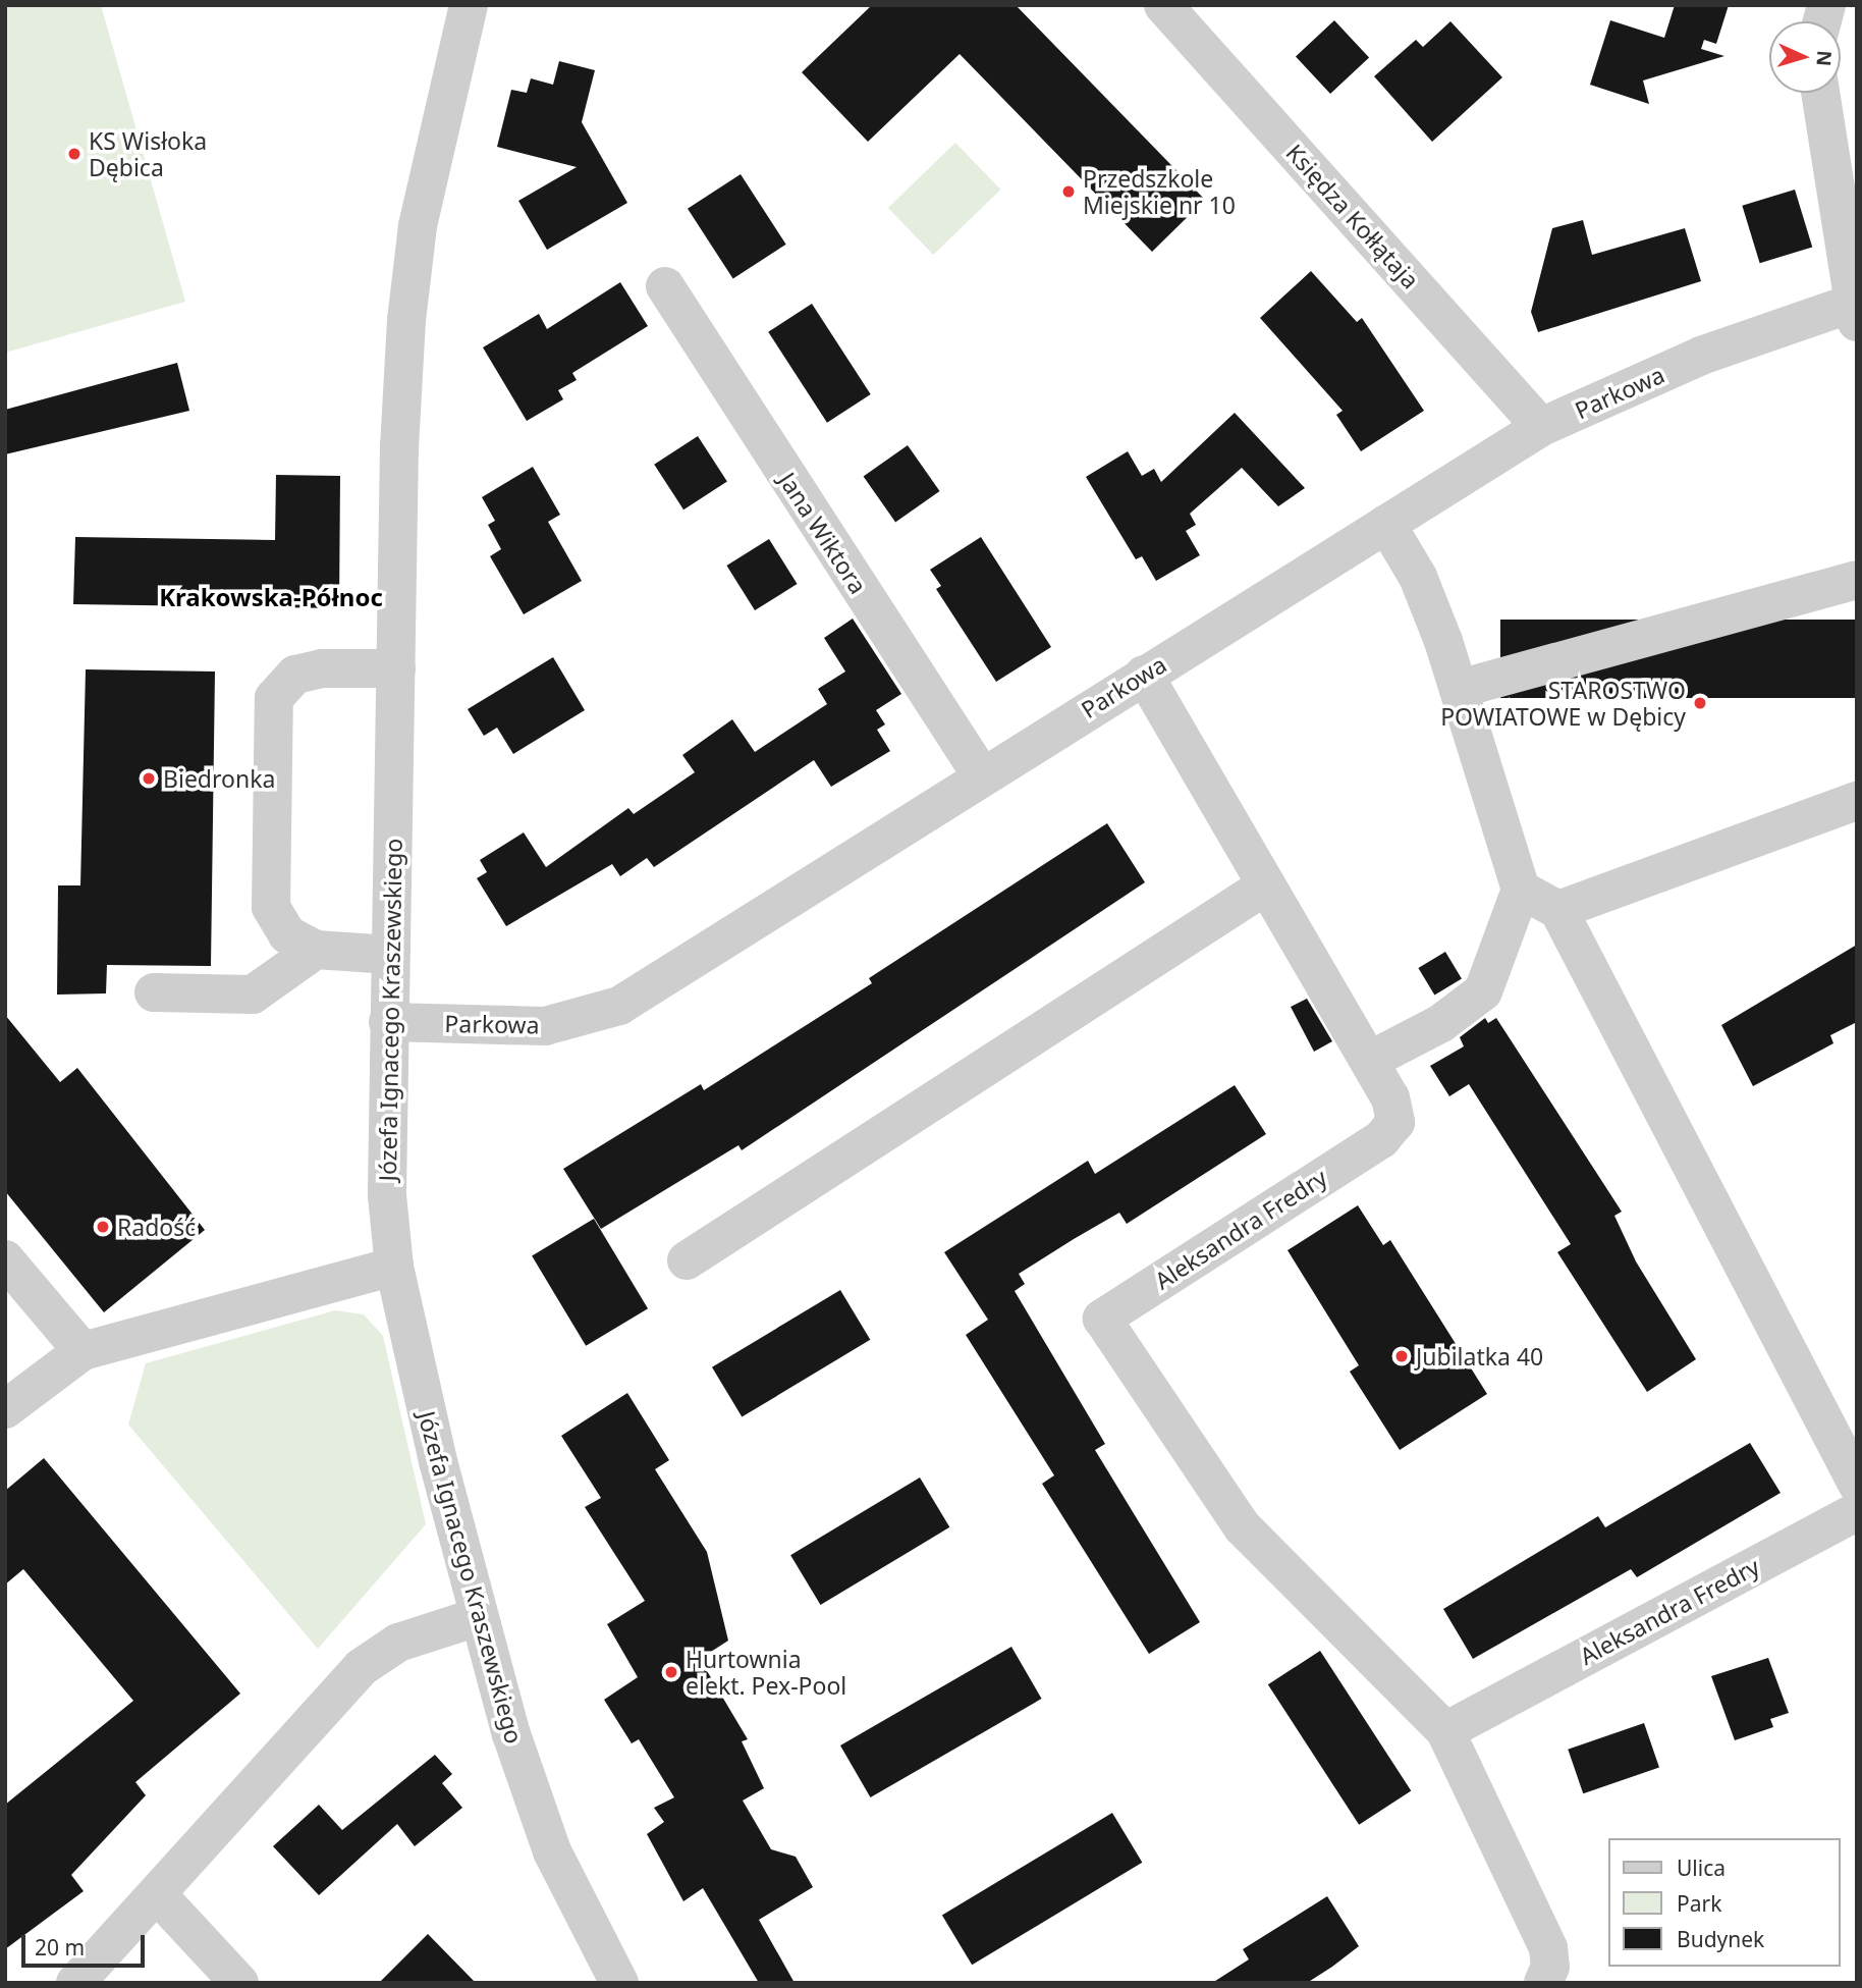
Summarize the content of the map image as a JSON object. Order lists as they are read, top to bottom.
{
  "streets": {
    "street": [
      "Księdza Kołłątaja",
      "Parkowa",
      "Jana Wiktora",
      "Józefa Ignacego Kraszewskiego",
      "Aleksandra Fredry"
    ]
  },
  "crossings": [
    ["Księdza Kołłątaja", "Parkowa"],
    ["Parkowa", "Jana Wiktora"],
    ["Parkowa", "Józefa Ignacego Kraszewskiego"],
    ["Parkowa", "Aleksandra Fredry"]
  ],
  "districts": ["Krakowska-Północ"],
  "places": [
    "KS Wisłoka Dębica",
    "Przedszkole Miejskie nr 10",
    "STAROSTWO POWIATOWE w Dębicy",
    "Biedronka",
    "Radość",
    "Jubilatka 40",
    "Hurtownia elekt. Pex-Pool"
  ],
  "legend": ["Ulica", "Park", "Budynek"],
  "scale_bar": "20 m",
  "north": "right"
}
